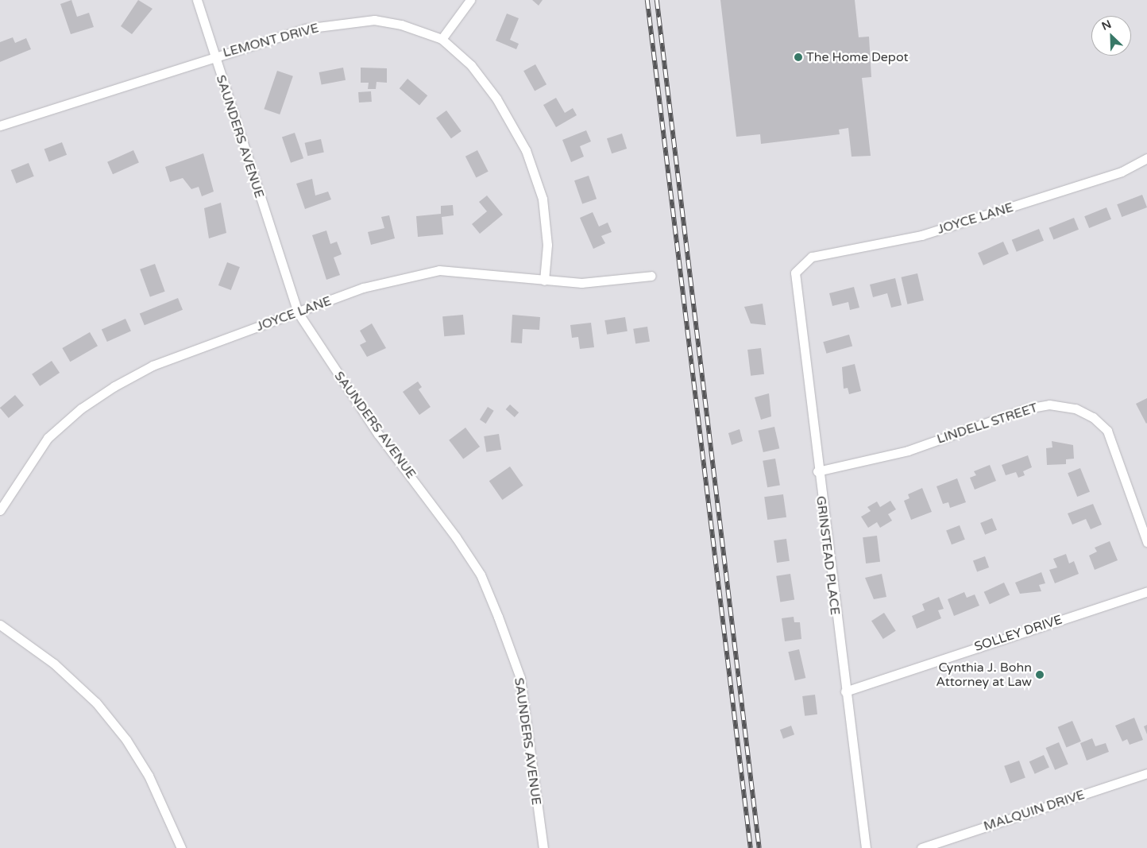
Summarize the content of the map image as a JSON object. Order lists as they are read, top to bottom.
{
  "streets": {
    "street": [
      "LEMONT DRIVE",
      "SAUNDERS AVENUE",
      "JOYCE LANE",
      "LINDELL STREET",
      "GRINSTEAD PLACE",
      "SOLLEY DRIVE",
      "MALQUIN DRIVE"
    ]
  },
  "crossings": [
    ["LEMONT DRIVE", "SAUNDERS AVENUE"],
    ["LEMONT DRIVE", "JOYCE LANE"],
    ["SAUNDERS AVENUE", "JOYCE LANE"],
    ["JOYCE LANE", "GRINSTEAD PLACE"],
    ["LINDELL STREET", "GRINSTEAD PLACE"],
    ["GRINSTEAD PLACE", "SOLLEY DRIVE"]
  ],
  "places": ["The Home Depot", "Cynthia J. Bohn Attorney at Law"],
  "north": "top left"
}
